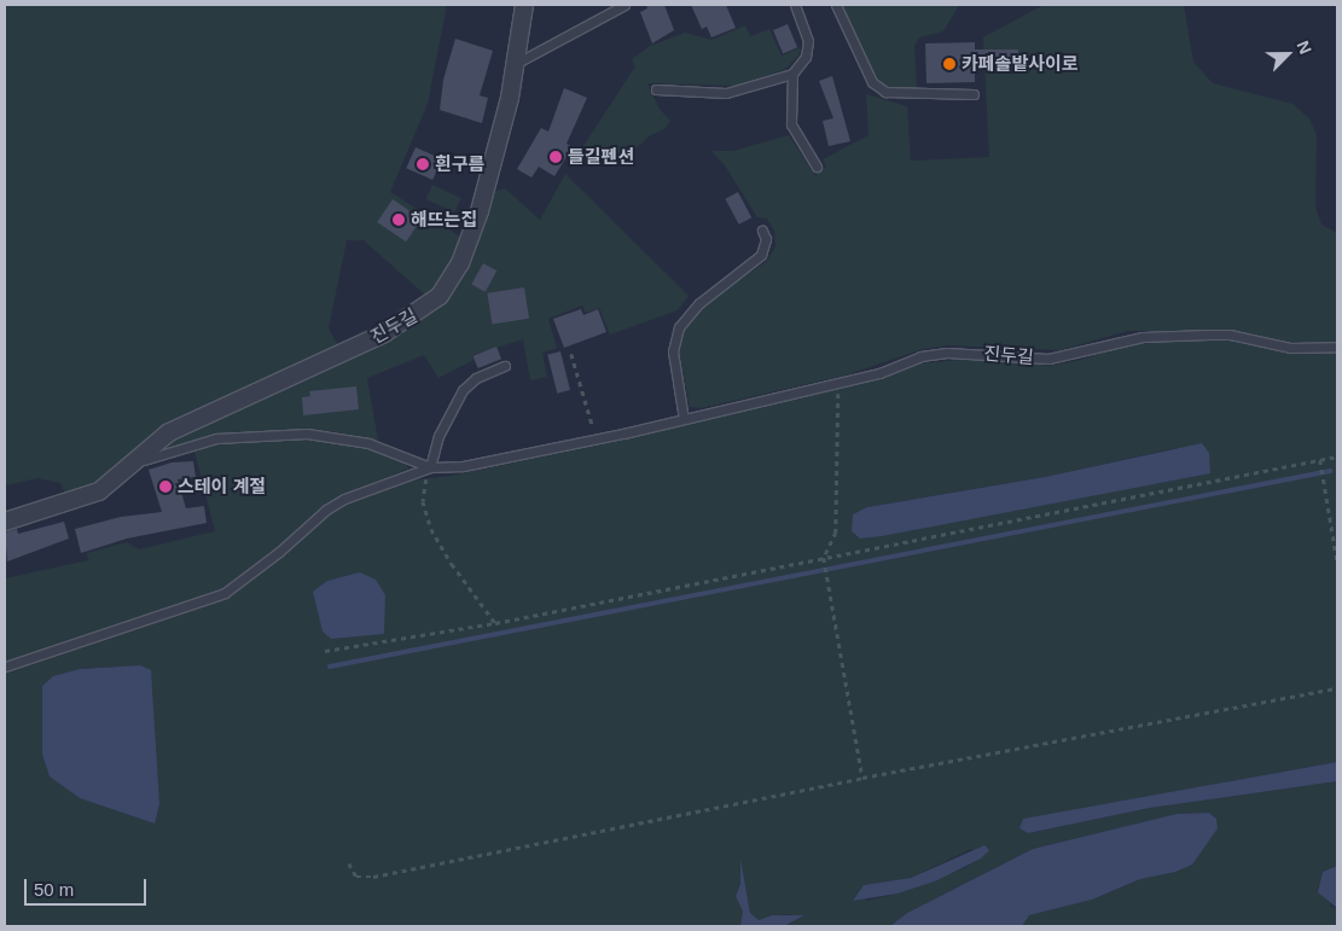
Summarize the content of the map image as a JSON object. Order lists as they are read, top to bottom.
{
  "streets": {
    "street": ["진두길"]
  },
  "places": [
    "카페솔밭사이로",
    "들길펜션",
    "흰구름",
    "해뜨는집",
    "스테이 계절"
  ],
  "scale_bar": "50 m",
  "north": "top right"
}
